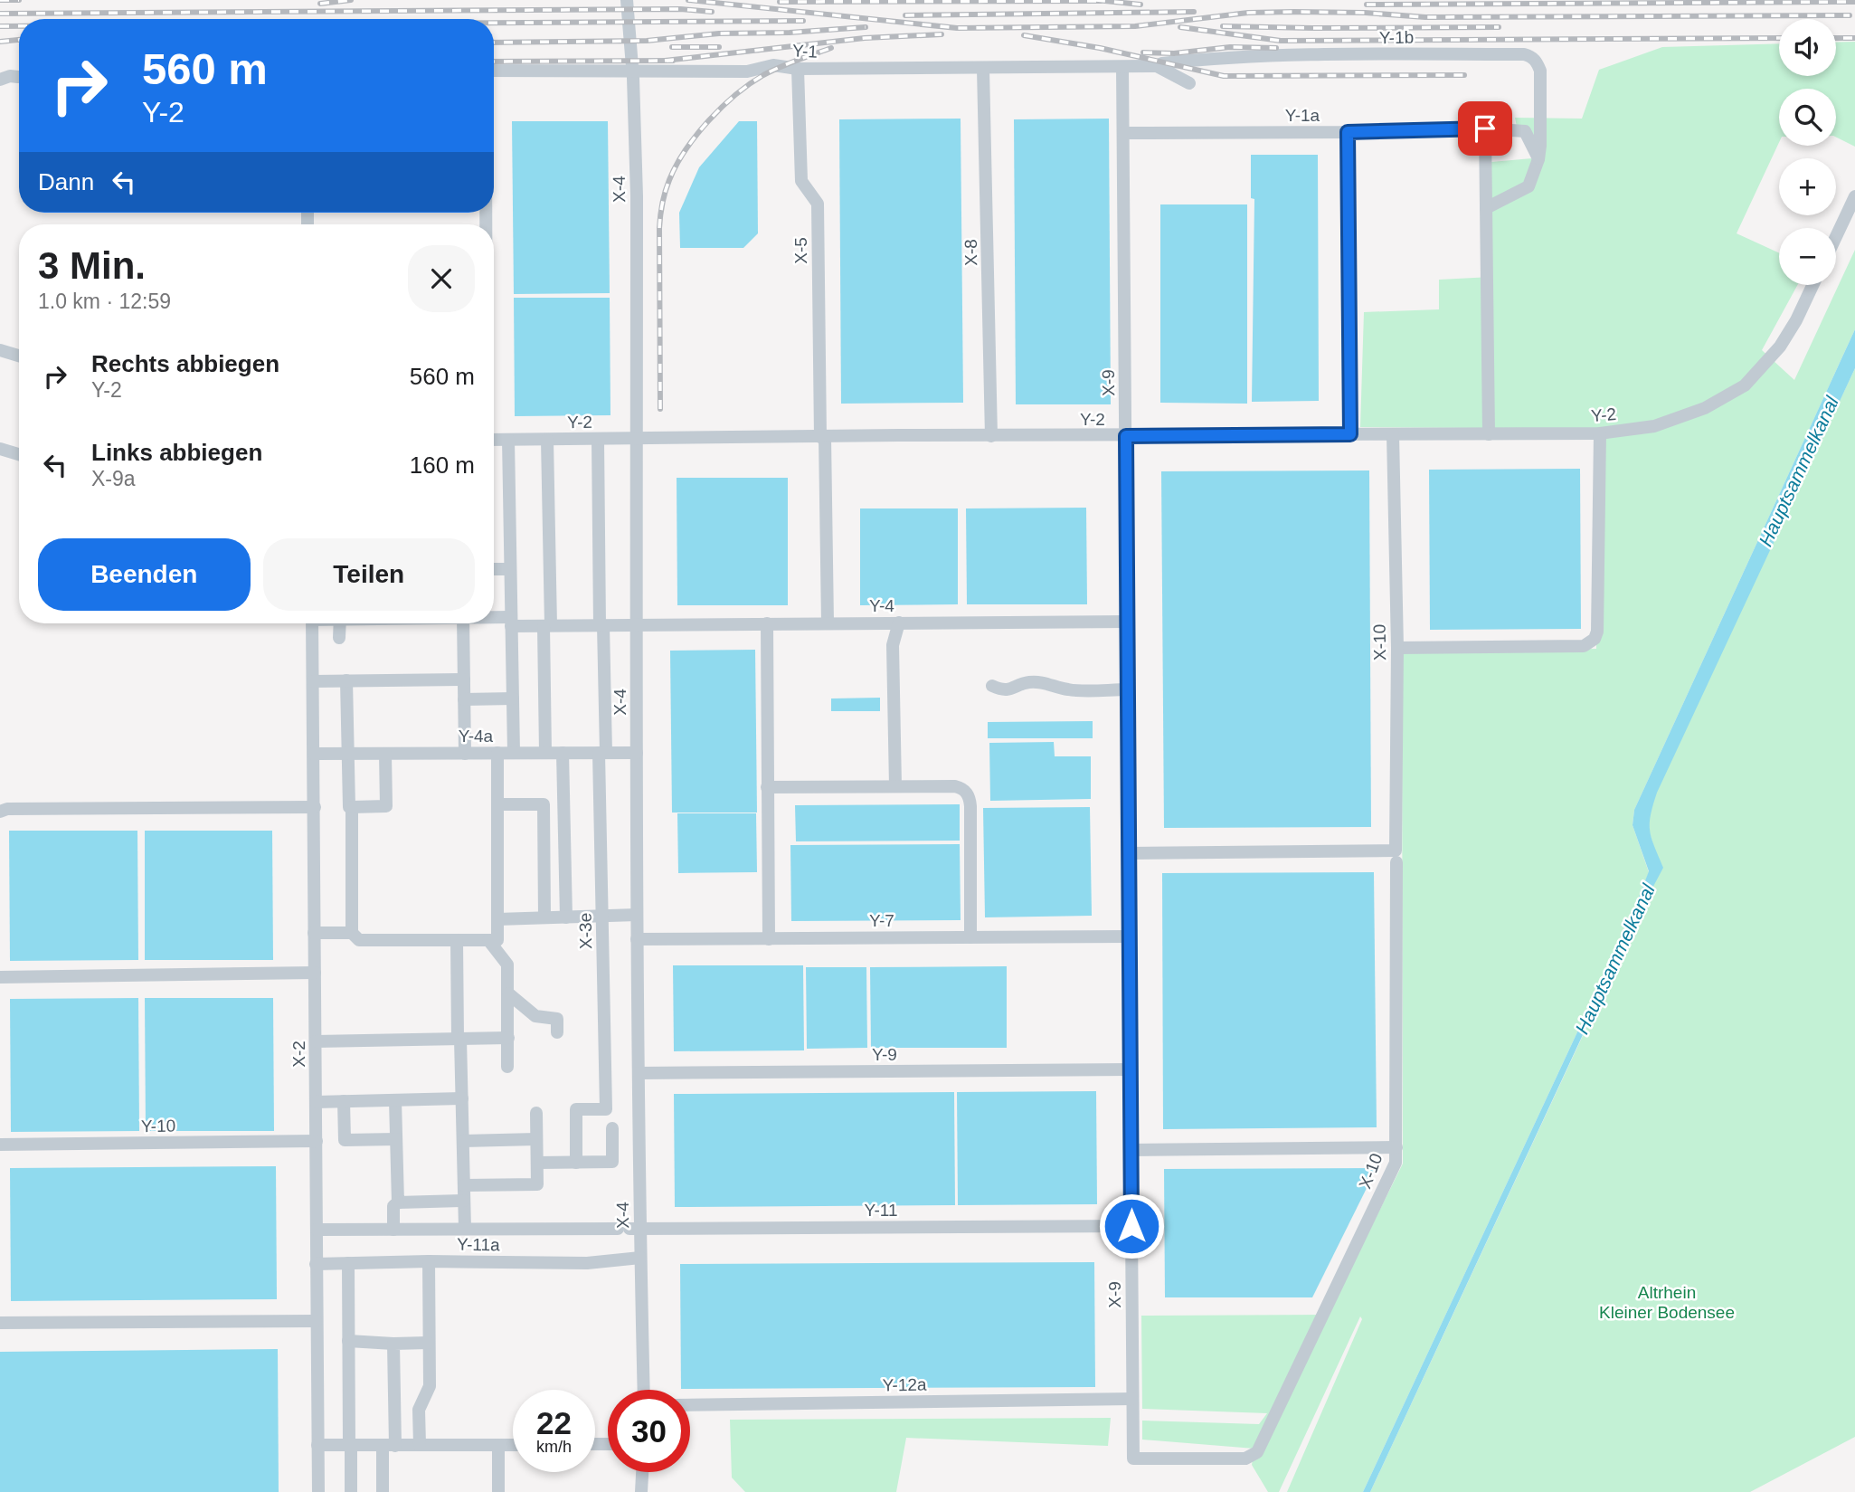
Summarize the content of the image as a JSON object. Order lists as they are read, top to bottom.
{
  "streets": {
    "street": [
      "Y-1b",
      "Y-1",
      "Y-1a",
      "X-4",
      "X-5",
      "X-8",
      "X-9",
      "Y-2",
      "Y-4",
      "X-10",
      "Y-4a",
      "Y-7",
      "X-3e",
      "X-2",
      "Y-9",
      "Y-10",
      "Y-11",
      "Y-11a",
      "Y-12a"
    ]
  },
  "crossings": [
    ["Y-1b", "Y-1"],
    ["Y-1b", "Y-1a"],
    ["Y-1b", "X-9"],
    ["Y-1", "X-5"],
    ["Y-1", "X-8"],
    ["Y-1", "X-9"],
    ["Y-1a", "X-9"],
    ["X-4", "Y-2"],
    ["X-4", "Y-4"],
    ["X-4", "Y-4a"],
    ["X-4", "Y-7"],
    ["X-4", "Y-9"],
    ["X-4", "Y-11"],
    ["X-4", "Y-11a"],
    ["X-5", "Y-2"],
    ["X-5", "Y-4"],
    ["X-8", "Y-2"],
    ["X-9", "Y-2"],
    ["X-9", "Y-4"],
    ["X-9", "X-10"],
    ["X-9", "Y-7"],
    ["X-9", "Y-9"],
    ["X-9", "Y-11"],
    ["X-9", "Y-12a"],
    ["Y-2", "X-10"],
    ["Y-2", "X-3e"],
    ["Y-4a", "X-3e"],
    ["Y-4a", "X-2"],
    ["X-2", "Y-10"],
    ["X-2", "Y-11"],
    ["X-2", "Y-11a"]
  ],
  "water": ["Hauptsammelkanal"],
  "parks": ["Altrhein Kleiner Bodensee"],
  "page": {
    "map_buttons": ["+", "−"],
    "turn": ["560 m", "Y-2"],
    "then": "Dann",
    "heading": ["3 Min.", "1.0 km · 12:59"],
    "list": [
      {
        "name": "Rechts abbiegen",
        "note": "Y-2",
        "value": "560 m"
      },
      {
        "name": "Links abbiegen",
        "note": "X-9a",
        "value": "160 m"
      }
    ],
    "buttons": ["Beenden", "Teilen"],
    "speed": "22 km/h",
    "limit": "30"
  }
}
